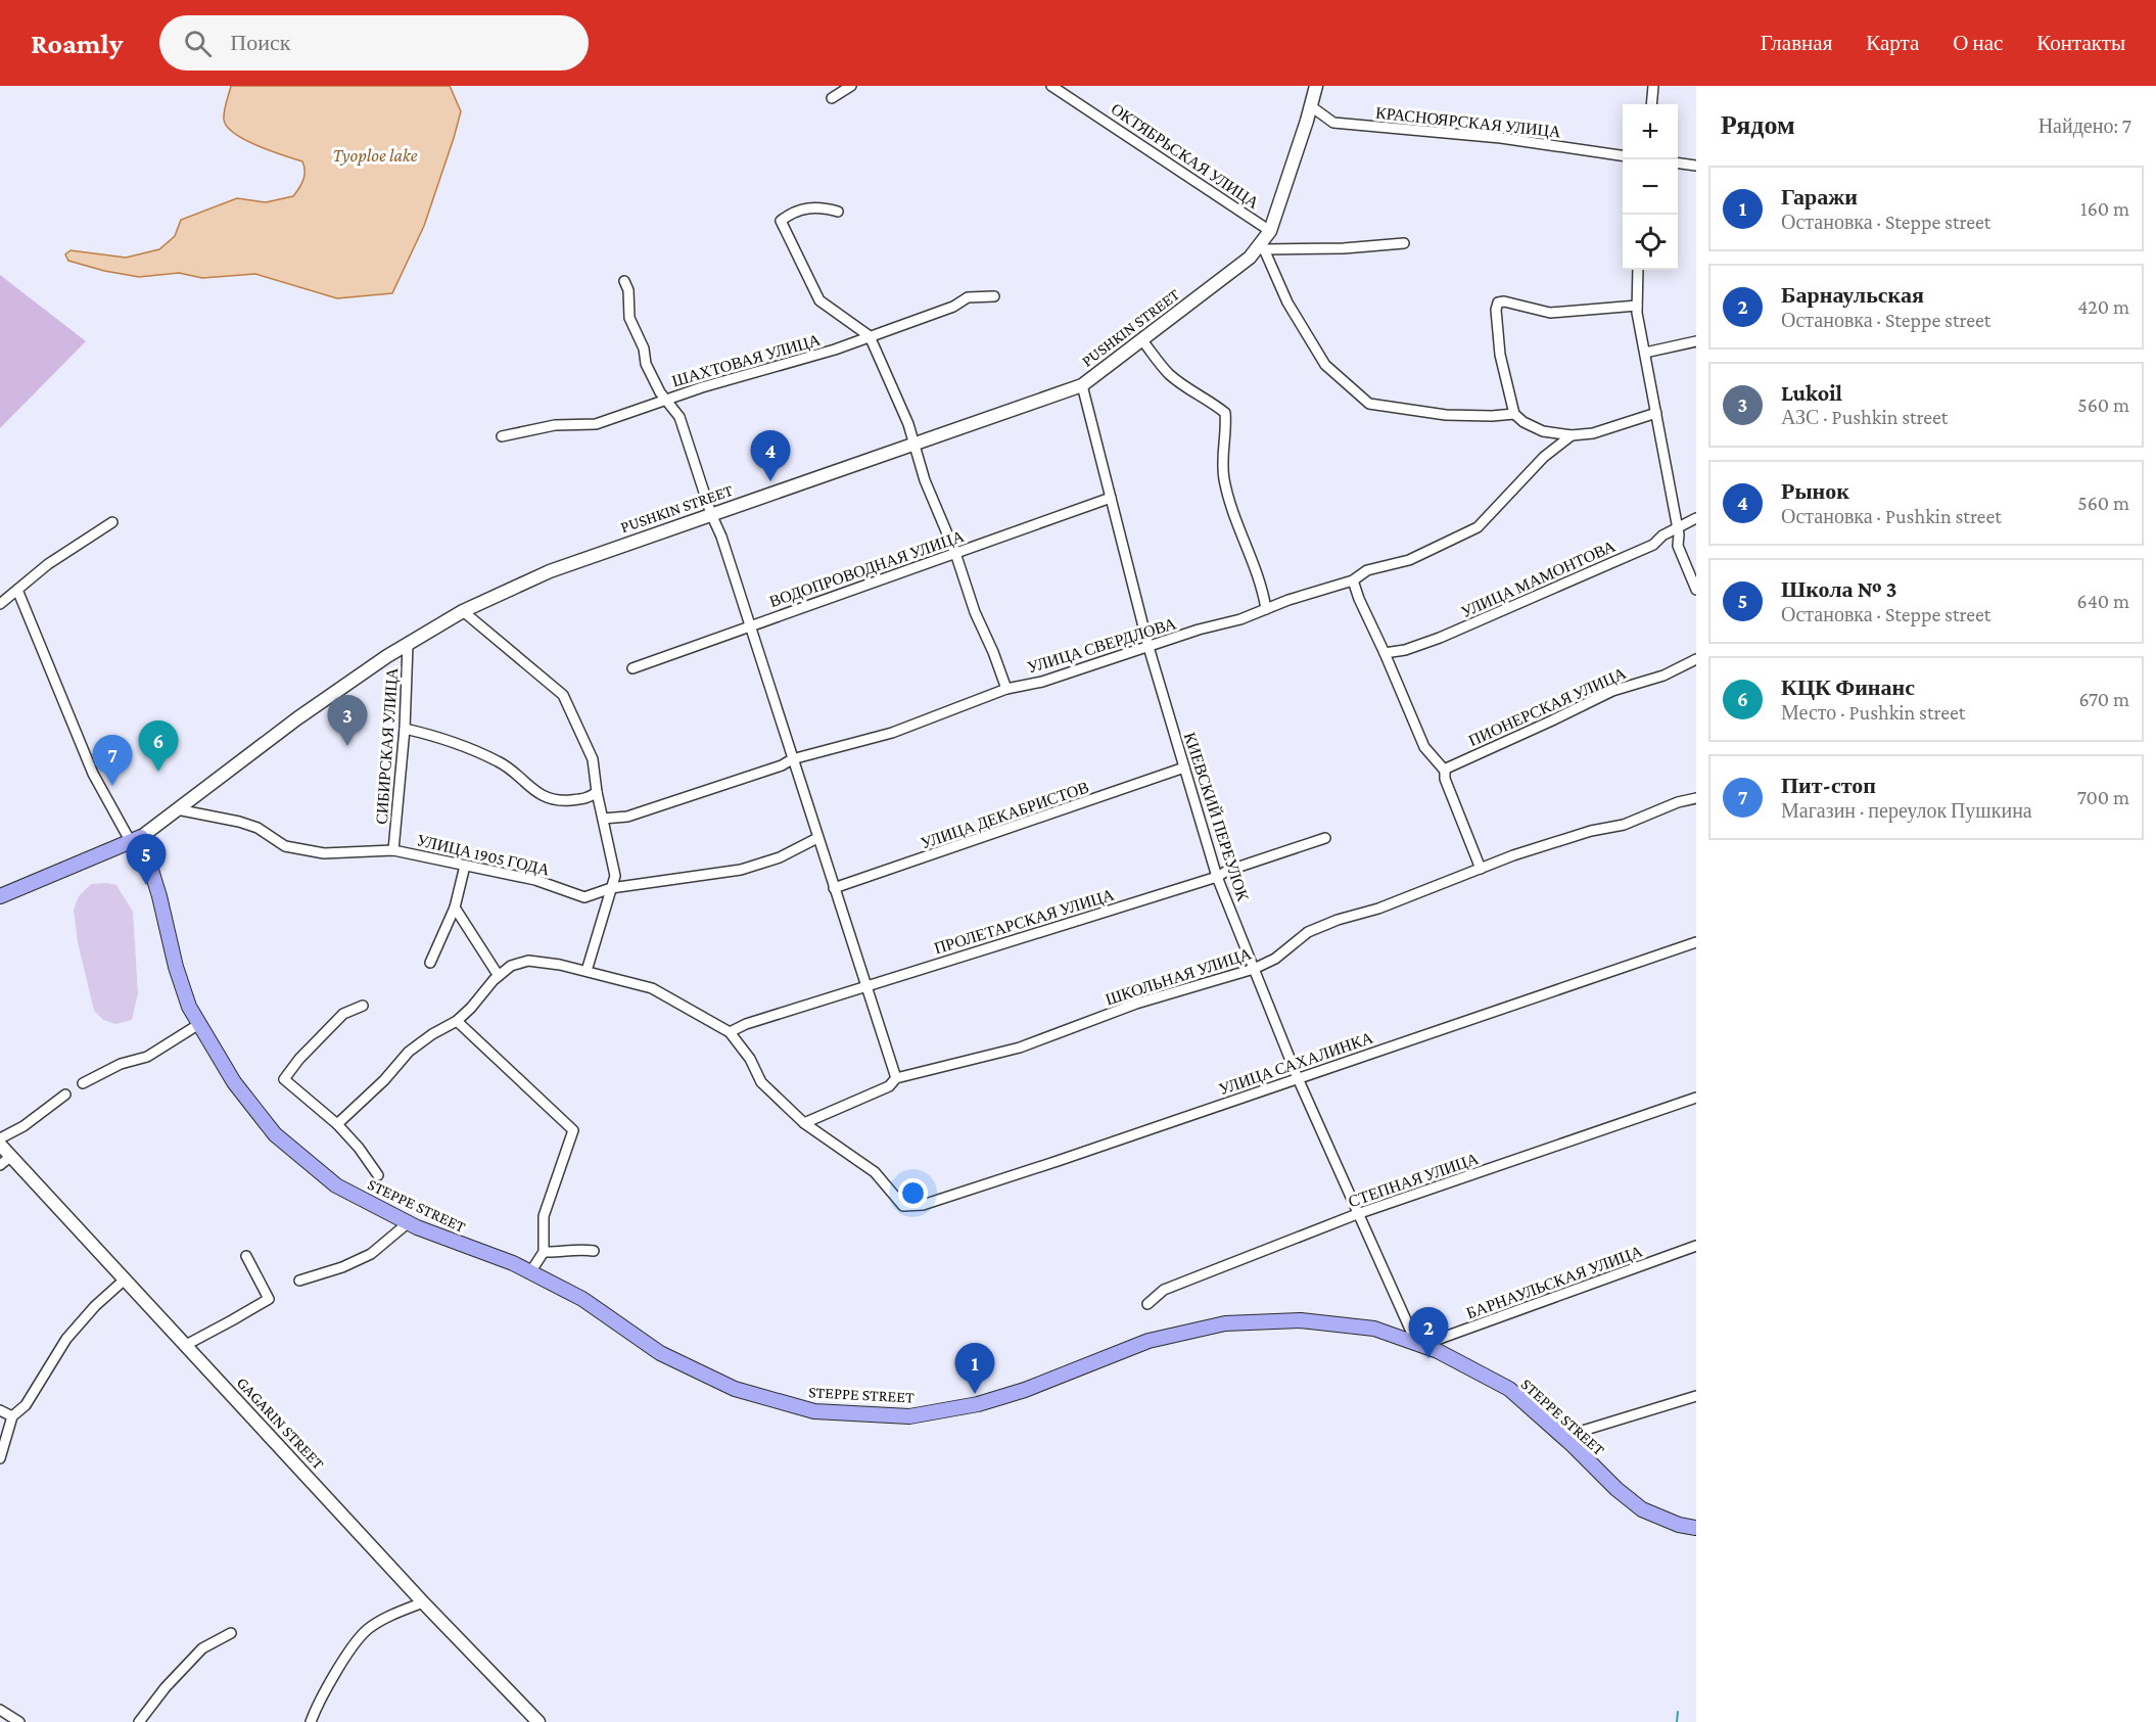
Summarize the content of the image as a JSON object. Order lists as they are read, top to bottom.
{
  "streets": {
    "main road": ["PUSHKIN STREET", "STEPPE STREET"],
    "street": [
      "КРАСНОЯРСКАЯ УЛИЦА",
      "ОКТЯБРЬСКАЯ УЛИЦА",
      "ШАХТОВАЯ УЛИЦА",
      "ВОДОПРОВОДНАЯ УЛИЦА",
      "УЛИЦА МАМОНТОВА",
      "УЛИЦА СВЕРДЛОВА",
      "ПИОНЕРСКАЯ УЛИЦА",
      "СИБИРСКАЯ УЛИЦА",
      "УЛИЦА ДЕКАБРИСТОВ",
      "КИЕВСКИЙ ПЕРЕУЛОК",
      "УЛИЦА 1905 ГОДА",
      "ПРОЛЕТАРСКАЯ УЛИЦА",
      "ШКОЛЬНАЯ УЛИЦА",
      "УЛИЦА САХАЛИНКА",
      "СТЕПНАЯ УЛИЦА",
      "БАРНАУЛЬСКАЯ УЛИЦА",
      "GAGARIN STREET"
    ]
  },
  "crossings": [
    ["КРАСНОЯРСКАЯ УЛИЦА", "PUSHKIN STREET"],
    ["ОКТЯБРЬСКАЯ УЛИЦА", "PUSHKIN STREET"],
    ["PUSHKIN STREET", "СИБИРСКАЯ УЛИЦА"],
    ["PUSHKIN STREET", "КИЕВСКИЙ ПЕРЕУЛОК"],
    ["PUSHKIN STREET", "УЛИЦА 1905 ГОДА"],
    ["PUSHKIN STREET", "STEPPE STREET"],
    ["ВОДОПРОВОДНАЯ УЛИЦА", "КИЕВСКИЙ ПЕРЕУЛОК"],
    ["УЛИЦА СВЕРДЛОВА", "КИЕВСКИЙ ПЕРЕУЛОК"],
    ["СИБИРСКАЯ УЛИЦА", "УЛИЦА 1905 ГОДА"],
    ["УЛИЦА ДЕКАБРИСТОВ", "КИЕВСКИЙ ПЕРЕУЛОК"],
    ["КИЕВСКИЙ ПЕРЕУЛОК", "ПРОЛЕТАРСКАЯ УЛИЦА"],
    ["КИЕВСКИЙ ПЕРЕУЛОК", "ШКОЛЬНАЯ УЛИЦА"],
    ["КИЕВСКИЙ ПЕРЕУЛОК", "УЛИЦА САХАЛИНКА"],
    ["КИЕВСКИЙ ПЕРЕУЛОК", "СТЕПНАЯ УЛИЦА"],
    ["КИЕВСКИЙ ПЕРЕУЛОК", "STEPPE STREET"],
    ["КИЕВСКИЙ ПЕРЕУЛОК", "БАРНАУЛЬСКАЯ УЛИЦА"],
    ["ШКОЛЬНАЯ УЛИЦА", "УЛИЦА САХАЛИНКА"],
    ["STEPPE STREET", "БАРНАУЛЬСКАЯ УЛИЦА"]
  ],
  "water": ["Tyoploe lake"],
  "page": {
    "header": "Roamly",
    "search": "Поиск",
    "nav": [
      "Главная",
      "Карта",
      "О нас",
      "Контакты"
    ],
    "heading": ["Рядом", "Найдено: 7"],
    "map_buttons": ["+", "−"],
    "list": [
      {
        "mark": "1",
        "name": "Гаражи",
        "note": "Остановка · Steppe street",
        "value": "160 m"
      },
      {
        "mark": "2",
        "name": "Барнаульская",
        "note": "Остановка · Steppe street",
        "value": "420 m"
      },
      {
        "mark": "3",
        "name": "Lukoil",
        "note": "АЗС · Pushkin street",
        "value": "560 m"
      },
      {
        "mark": "4",
        "name": "Рынок",
        "note": "Остановка · Pushkin street",
        "value": "560 m"
      },
      {
        "mark": "5",
        "name": "Школа № 3",
        "note": "Остановка · Steppe street",
        "value": "640 m"
      },
      {
        "mark": "6",
        "name": "КЦК Финанс",
        "note": "Место · Pushkin street",
        "value": "670 m"
      },
      {
        "mark": "7",
        "name": "Пит-стоп",
        "note": "Магазин · переулок Пушкина",
        "value": "700 m"
      }
    ],
    "pins": [
      "4",
      "3",
      "6",
      "7",
      "5",
      "2",
      "1"
    ]
  }
}
